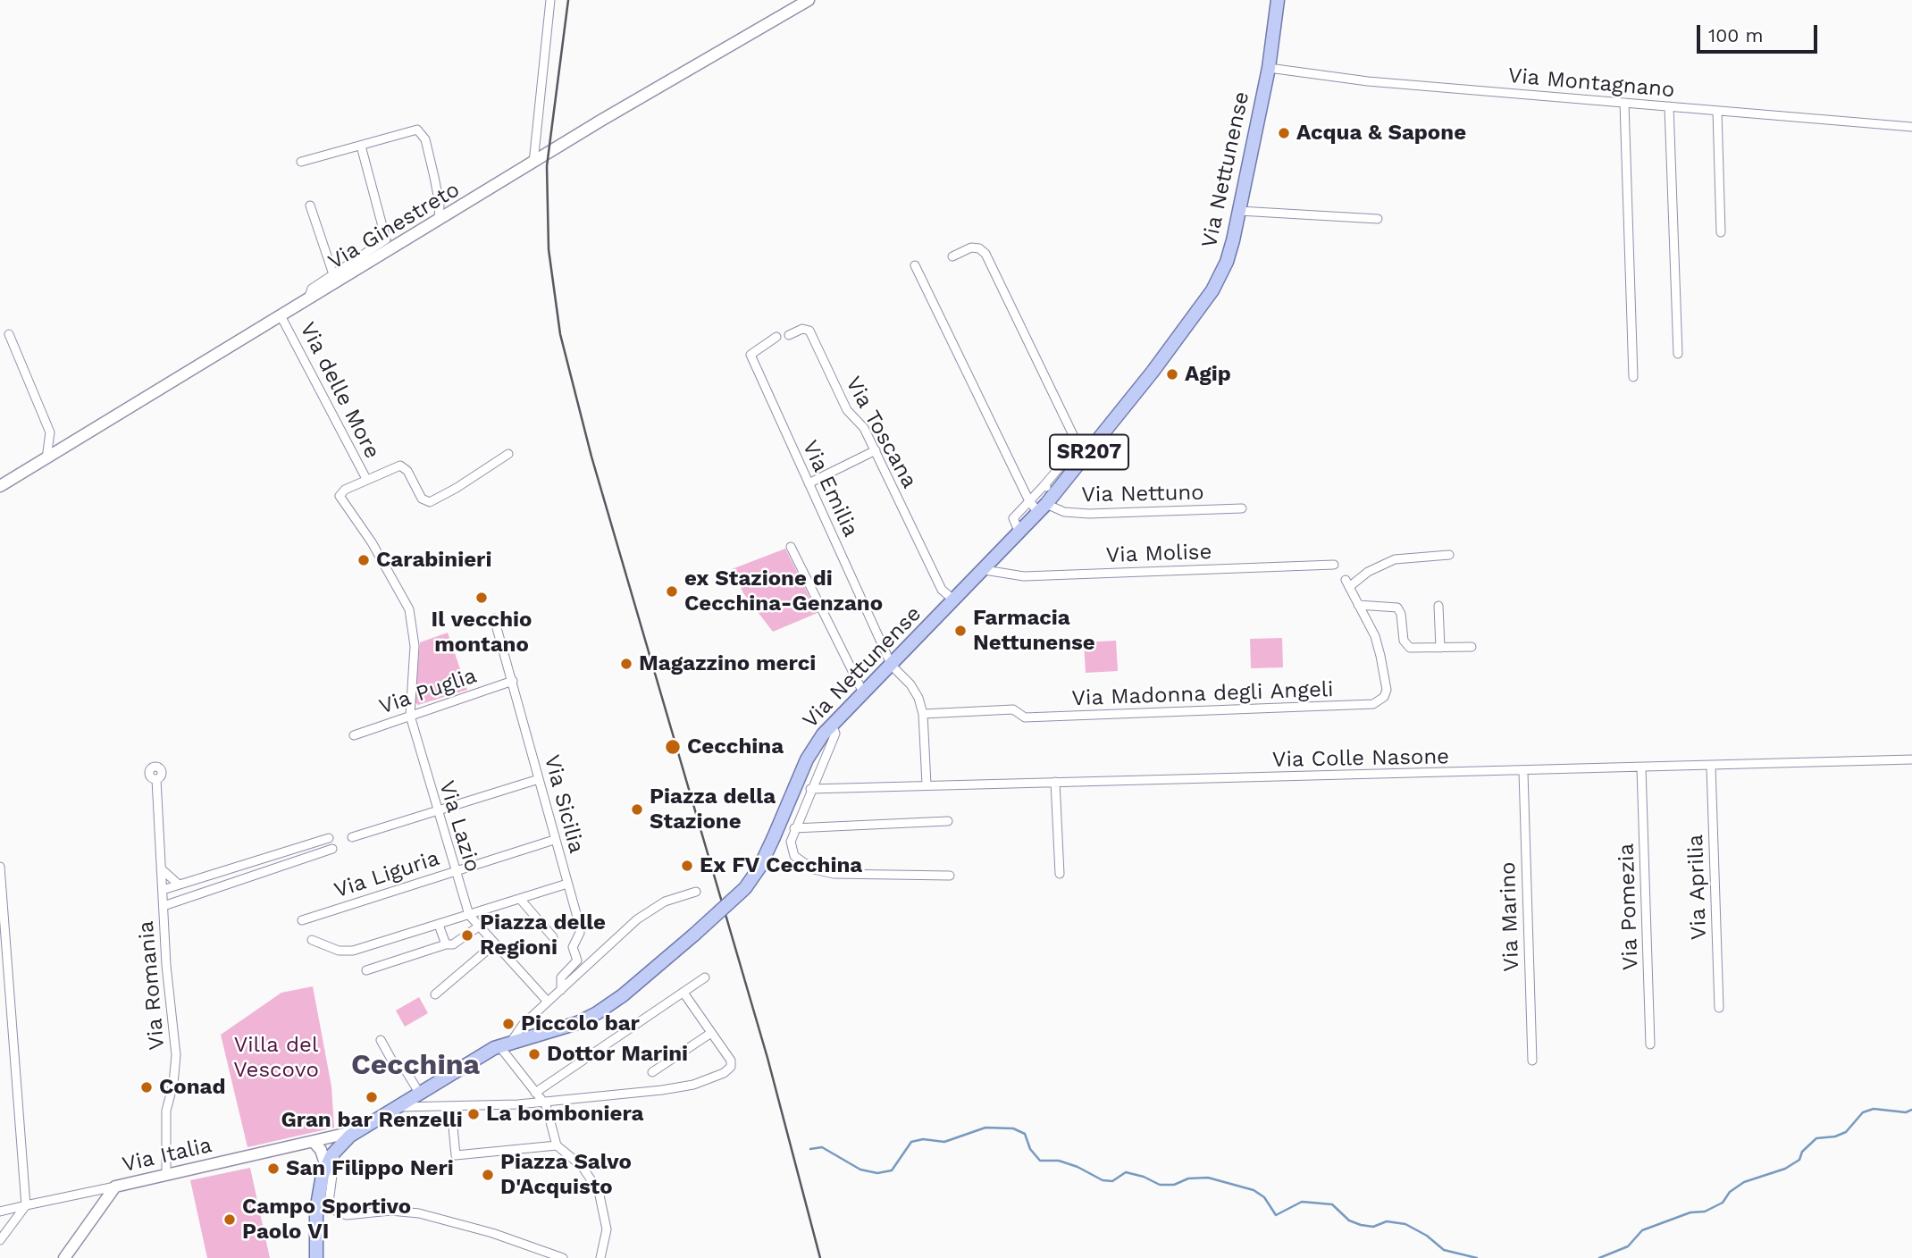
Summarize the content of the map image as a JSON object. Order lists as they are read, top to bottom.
{
  "streets": {
    "main road": ["Via Nettunense", "SR207"],
    "street": [
      "Via Montagnano",
      "Via Ginestreto",
      "Via delle More",
      "Via Toscana",
      "Via Emilia",
      "Via Nettuno",
      "Via Molise",
      "Via Puglia",
      "Via Madonna degli Angeli",
      "Via Colle Nasone",
      "Via Sicilia",
      "Via Lazio",
      "Via Liguria",
      "Via Aprilia",
      "Via Pomezia",
      "Via Marino",
      "Via Romania",
      "Via Italia"
    ]
  },
  "crossings": [
    ["Via Montagnano", "Via Nettunense"],
    ["Via Nettunense", "Via Toscana"],
    ["Via Nettunense", "Via Emilia"],
    ["Via Nettunense", "Via Nettuno"],
    ["Via Nettunense", "Via Molise"],
    ["Via Nettunense", "Via Italia"],
    ["Via Ginestreto", "Via delle More"],
    ["Via delle More", "Via Lazio"],
    ["Via Puglia", "Via Sicilia"],
    ["Via Puglia", "Via Lazio"],
    ["Via Colle Nasone", "Via Aprilia"],
    ["Via Colle Nasone", "Via Pomezia"],
    ["Via Colle Nasone", "Via Marino"],
    ["Via Sicilia", "Via Liguria"],
    ["Via Lazio", "Via Liguria"],
    ["Via Romania", "Via Italia"]
  ],
  "districts": ["Cecchina"],
  "parks": ["Villa del Vescovo"],
  "places": [
    "Acqua & Sapone",
    "Agip",
    "Carabinieri",
    "ex Stazione di Cecchina-Genzano",
    "Il vecchio montano",
    "Farmacia Nettunense",
    "Magazzino merci",
    "Cecchina",
    "Piazza della Stazione",
    "Ex FV Cecchina",
    "Piazza delle Regioni",
    "Piccolo bar",
    "Dottor Marini",
    "Conad",
    "Gran bar Renzelli",
    "La bomboniera",
    "San Filippo Neri",
    "Piazza Salvo D'Acquisto",
    "Campo Sportivo Paolo VI"
  ],
  "scale_bar": "100 m"
}
